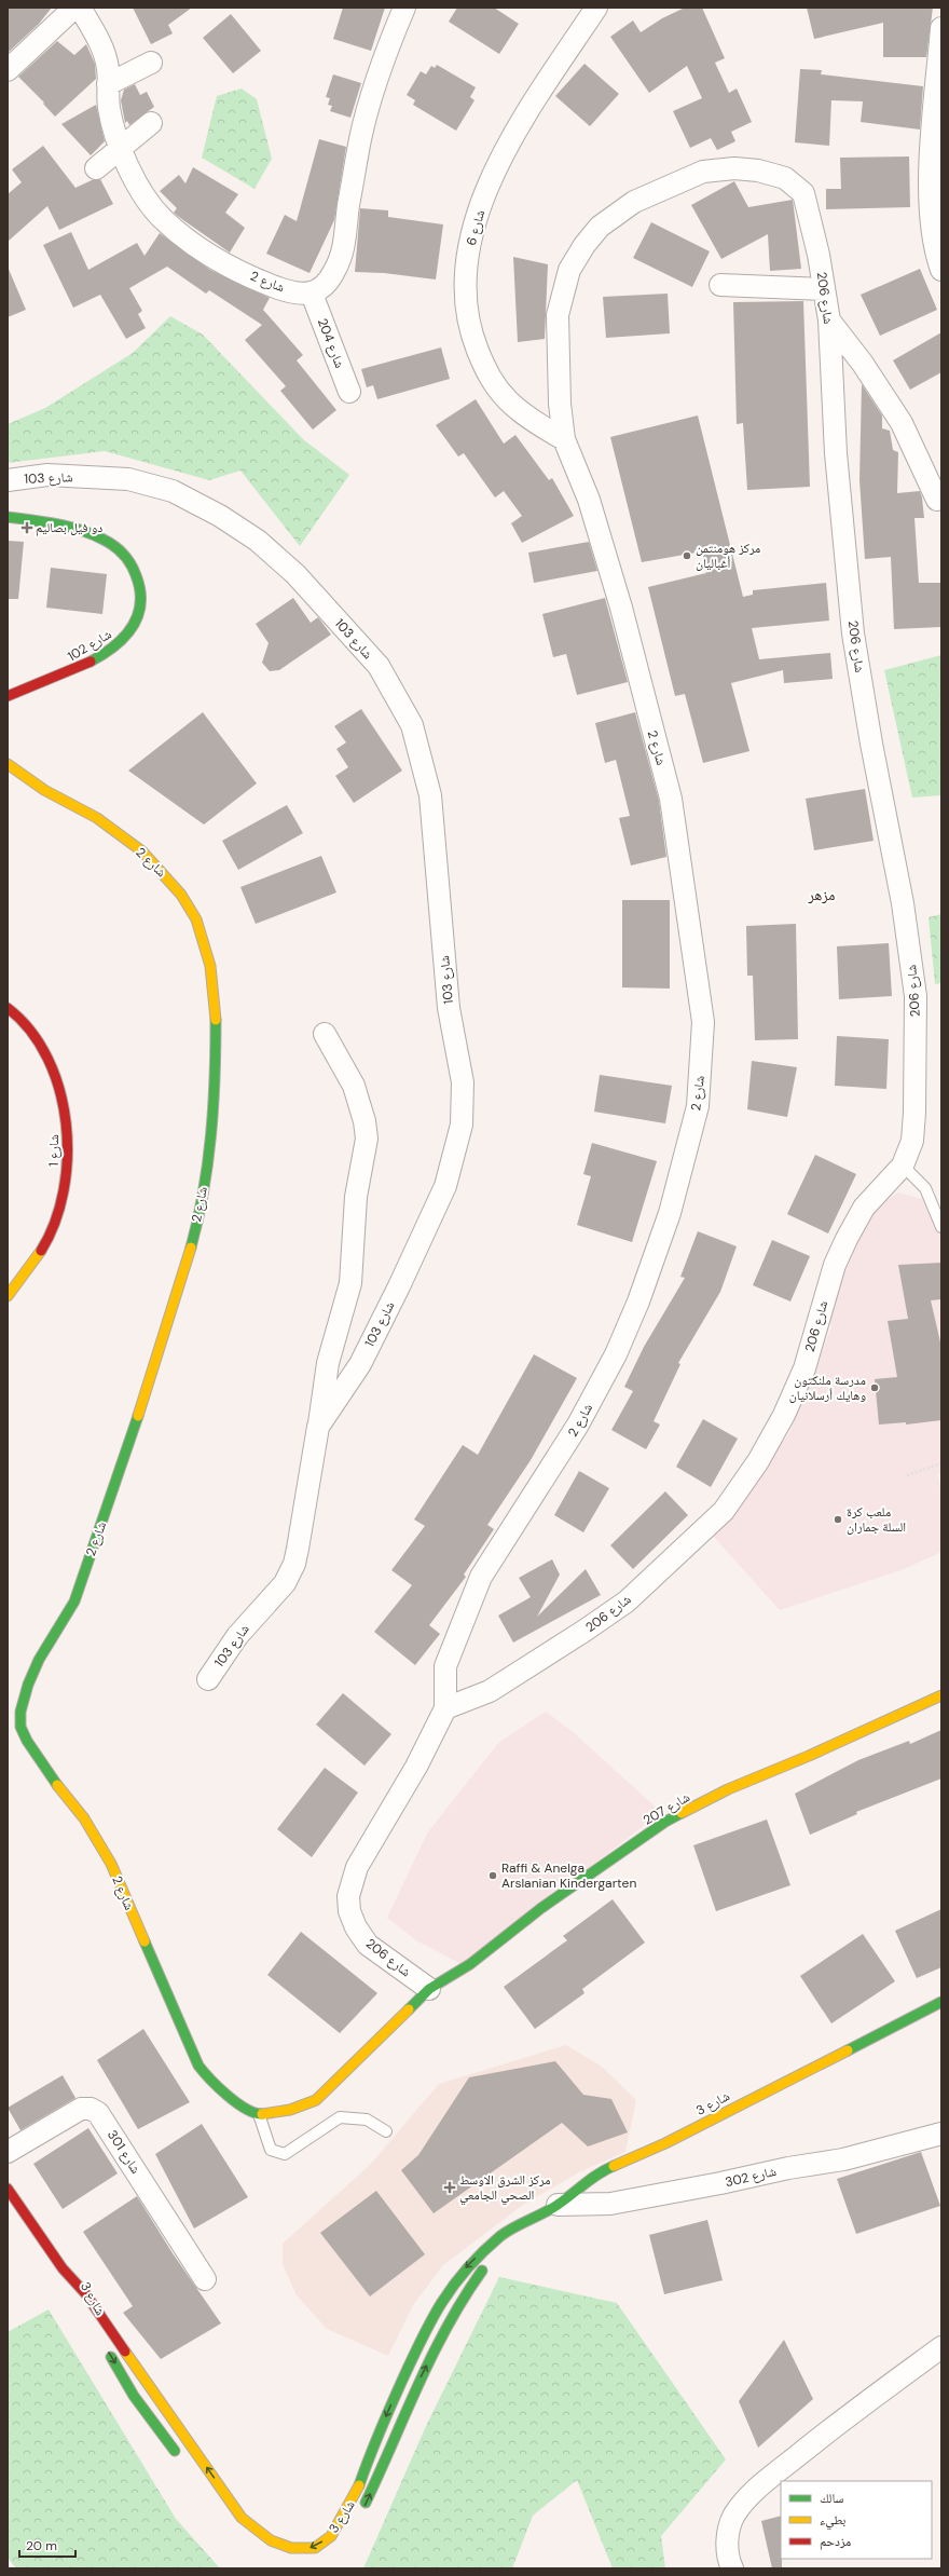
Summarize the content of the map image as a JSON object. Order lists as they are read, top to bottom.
{
  "streets": {
    "street": [
      "شارع 6",
      "شارع 2",
      "شارع 206",
      "شارع 204",
      "شارع 103",
      "شارع 102",
      "شارع 1",
      "شارع 207",
      "شارع 3",
      "شارع 301",
      "شارع 302"
    ]
  },
  "crossings": [
    ["شارع 6", "شارع 2"],
    ["شارع 6", "شارع 206"],
    ["شارع 2", "شارع 206"],
    ["شارع 2", "شارع 204"],
    ["شارع 206", "شارع 207"],
    ["شارع 3", "شارع 302"]
  ],
  "districts": ["مزهر"],
  "places": {
    "health": ["دو فيل بصاليم", "مركز الشرق الاوسط الصحي الجامعي"],
    "other": [
      "مركز هومنتمن أغباليان",
      "مدرسة ملنكتون وهايك أرسلانيان",
      "ملعب كرة السلة جماران",
      "Raffi & Anelga Arslanian Kindergarten"
    ]
  },
  "legend": ["سالك", "بطيء", "مزدحم"],
  "scale_bar": "20 m"
}
